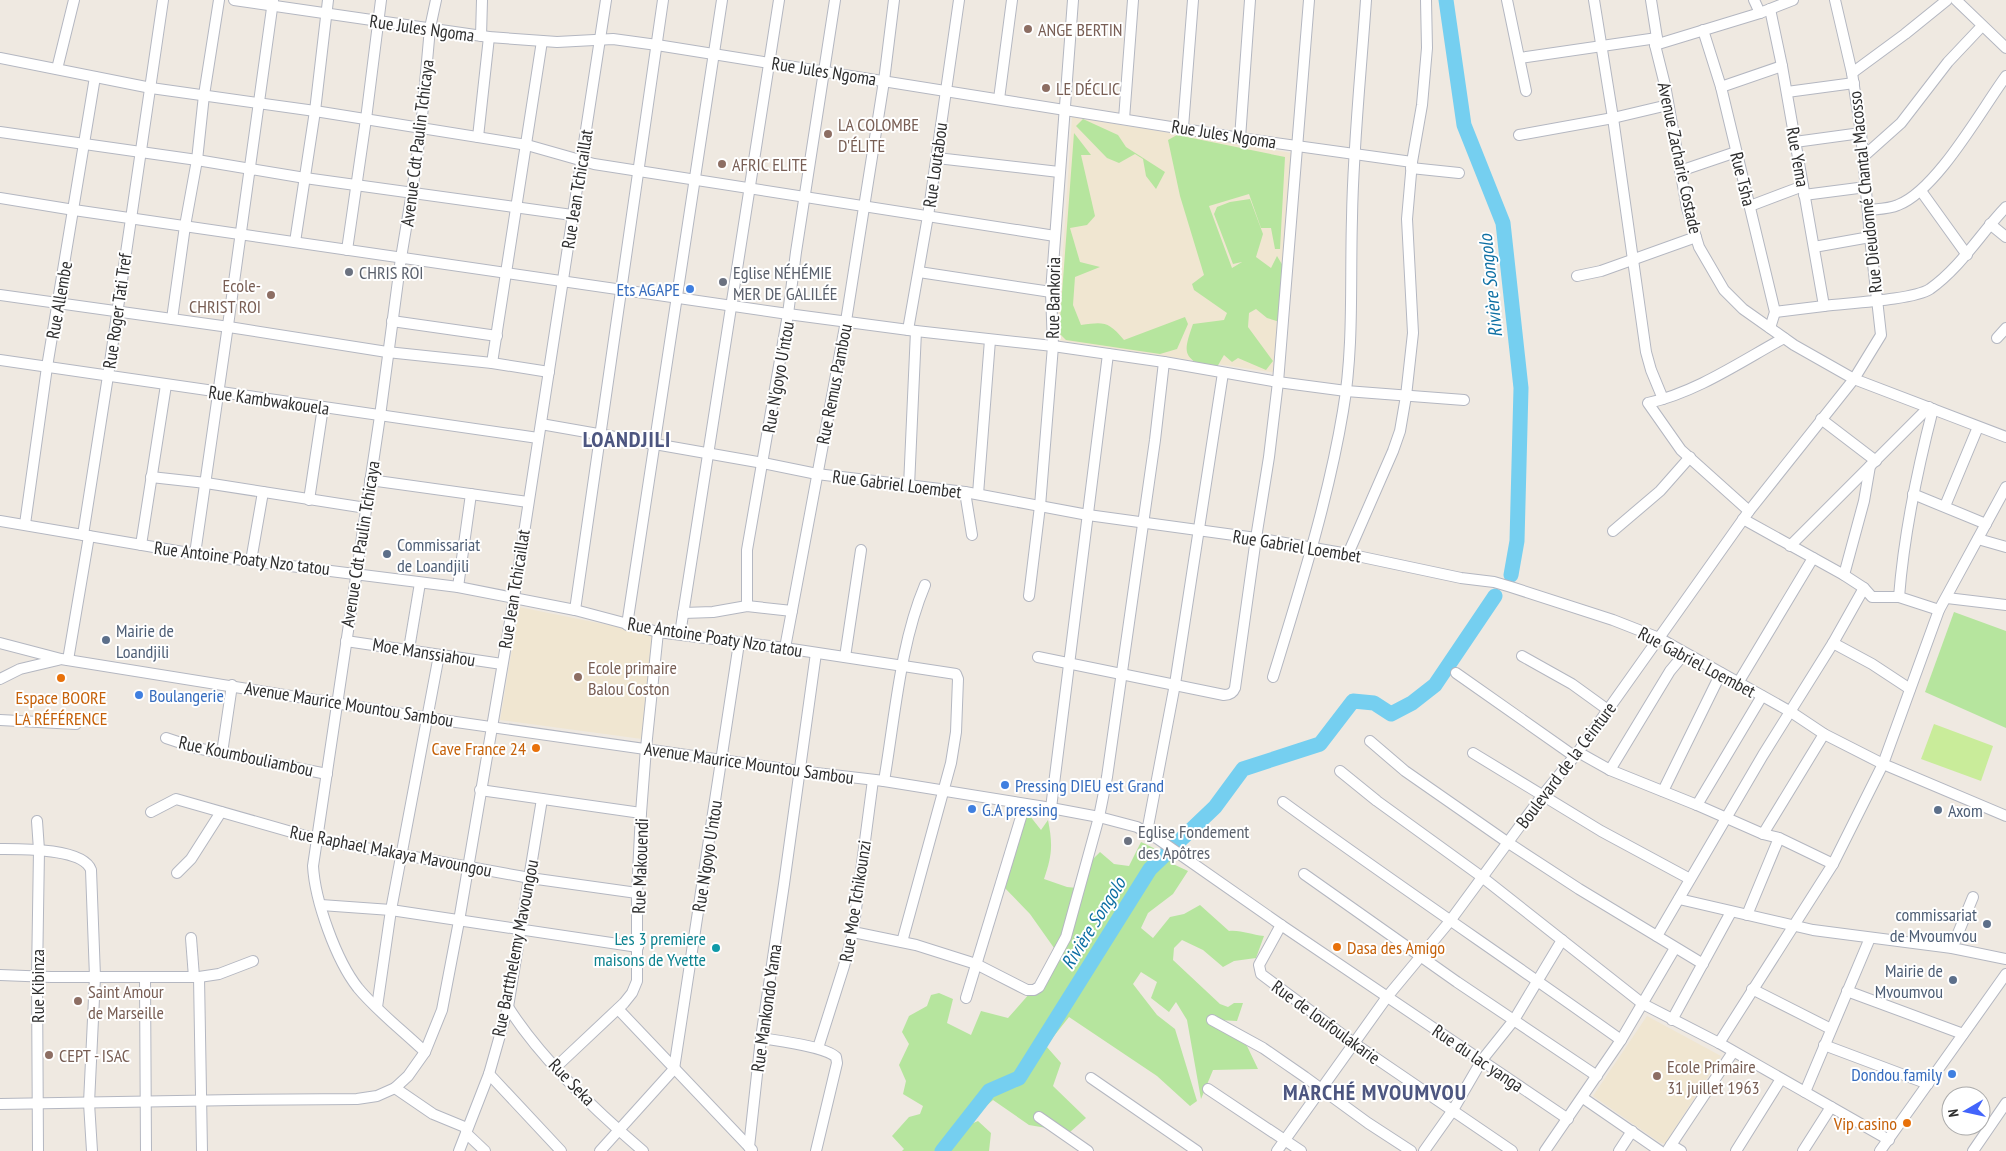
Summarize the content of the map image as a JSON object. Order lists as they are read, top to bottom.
{
  "streets": {
    "street": [
      "Rue Jules Ngoma",
      "Avenue Cdt Paulin Tchicaya",
      "Rue Yema",
      "Avenue Zacharie Costade",
      "Rue Loutabou",
      "Rue Tsha",
      "Rue Jean Tchicaillat",
      "Rue Dieudonné Chantal Macosso",
      "Rue Bankoria",
      "Rue Allembe",
      "Rue Roger Tati Tref",
      "Rue N'goyo U'ntou",
      "Rue Remus Pambou",
      "Rue Kambwakouela",
      "Rue Gabriel Loembet",
      "Rue Antoine Poaty Nzo tatou",
      "Moe Manssiahou",
      "Avenue Maurice Mountou Sambou",
      "Rue Koumbouliambou",
      "Boulevard de la Ceinture",
      "Rue Raphael Makaya Mavoungou",
      "Rue Makouendi",
      "Rue Moe Tchikounzi",
      "Rue Bartthelemy Mavoungou",
      "Rue Kibinza",
      "Rue Mankondo Yama",
      "Rue de loufoulakarie",
      "Rue du lac yanga",
      "Rue Seka"
    ]
  },
  "crossings": [
    ["Rue Jules Ngoma", "Avenue Cdt Paulin Tchicaya"],
    ["Rue Jules Ngoma", "Rue Loutabou"],
    ["Rue Jules Ngoma", "Rue Jean Tchicaillat"],
    ["Rue Jules Ngoma", "Rue Bankoria"],
    ["Rue Jules Ngoma", "Rue N'goyo U'ntou"],
    ["Rue Jules Ngoma", "Rue Remus Pambou"],
    ["Avenue Cdt Paulin Tchicaya", "Rue Jean Tchicaillat"],
    ["Avenue Cdt Paulin Tchicaya", "Rue Kambwakouela"],
    ["Avenue Cdt Paulin Tchicaya", "Rue Antoine Poaty Nzo tatou"],
    ["Avenue Cdt Paulin Tchicaya", "Moe Manssiahou"],
    ["Avenue Cdt Paulin Tchicaya", "Avenue Maurice Mountou Sambou"],
    ["Avenue Cdt Paulin Tchicaya", "Rue Koumbouliambou"],
    ["Avenue Cdt Paulin Tchicaya", "Rue Raphael Makaya Mavoungou"],
    ["Avenue Zacharie Costade", "Rue Dieudonné Chantal Macosso"],
    ["Avenue Zacharie Costade", "Boulevard de la Ceinture"],
    ["Rue Loutabou", "Rue Gabriel Loembet"],
    ["Rue Jean Tchicaillat", "Rue Kambwakouela"],
    ["Rue Jean Tchicaillat", "Rue Gabriel Loembet"],
    ["Rue Jean Tchicaillat", "Rue Antoine Poaty Nzo tatou"],
    ["Rue Jean Tchicaillat", "Moe Manssiahou"],
    ["Rue Jean Tchicaillat", "Avenue Maurice Mountou Sambou"],
    ["Rue Jean Tchicaillat", "Rue Raphael Makaya Mavoungou"],
    ["Rue Jean Tchicaillat", "Rue Kibinza"],
    ["Rue Dieudonné Chantal Macosso", "Boulevard de la Ceinture"],
    ["Rue Bankoria", "Rue Gabriel Loembet"],
    ["Rue Allembe", "Rue Kambwakouela"],
    ["Rue Allembe", "Rue Antoine Poaty Nzo tatou"],
    ["Rue Roger Tati Tref", "Rue Kambwakouela"],
    ["Rue Roger Tati Tref", "Rue Antoine Poaty Nzo tatou"],
    ["Rue Roger Tati Tref", "Avenue Maurice Mountou Sambou"],
    ["Rue N'goyo U'ntou", "Rue Gabriel Loembet"],
    ["Rue N'goyo U'ntou", "Rue Antoine Poaty Nzo tatou"],
    ["Rue N'goyo U'ntou", "Avenue Maurice Mountou Sambou"],
    ["Rue N'goyo U'ntou", "Rue Mankondo Yama"],
    ["Rue Remus Pambou", "Rue Gabriel Loembet"],
    ["Rue Remus Pambou", "Rue Antoine Poaty Nzo tatou"],
    ["Rue Gabriel Loembet", "Boulevard de la Ceinture"],
    ["Rue Antoine Poaty Nzo tatou", "Avenue Maurice Mountou Sambou"],
    ["Rue Antoine Poaty Nzo tatou", "Rue Makouendi"],
    ["Rue Antoine Poaty Nzo tatou", "Rue Mankondo Yama"],
    ["Avenue Maurice Mountou Sambou", "Boulevard de la Ceinture"],
    ["Avenue Maurice Mountou Sambou", "Rue Makouendi"],
    ["Avenue Maurice Mountou Sambou", "Rue Moe Tchikounzi"],
    ["Avenue Maurice Mountou Sambou", "Rue Mankondo Yama"],
    ["Avenue Maurice Mountou Sambou", "Rue de loufoulakarie"],
    ["Avenue Maurice Mountou Sambou", "Rue du lac yanga"],
    ["Boulevard de la Ceinture", "Rue de loufoulakarie"],
    ["Boulevard de la Ceinture", "Rue du lac yanga"],
    ["Rue Raphael Makaya Mavoungou", "Rue Makouendi"],
    ["Rue Raphael Makaya Mavoungou", "Rue Bartthelemy Mavoungou"],
    ["Rue Makouendi", "Rue Mankondo Yama"],
    ["Rue Makouendi", "Rue Seka"],
    ["Rue Bartthelemy Mavoungou", "Rue Seka"]
  ],
  "districts": ["LOANDJILI", "MARCHÉ MVOUMVOU"],
  "water": ["Rivière Songolo"],
  "places": [
    "ANGE BERTIN",
    "LE DÉCLIC",
    "LA COLOMBE D'ÉLITE",
    "AFRIC ELITE",
    "CHRIS ROI",
    "Eglise NÉHÉMIE MER DE GALILÉE",
    "Ets AGAPE",
    "Ecole- CHRIST ROI",
    "Commissariat de Loandjili",
    "Mairie de Loandjili",
    "Ecole primaire Balou Coston",
    "Espace BOORE LA RÉFÉRENCE",
    "Boulangerie",
    "Cave France 24",
    "Pressing DIEU est Grand",
    "G.A pressing",
    "Axom",
    "Eglise Fondement des Apôtres",
    "commissariat de Mvoumvou",
    "Dasa des Amigo",
    "Les 3 premiere maisons de Yvette",
    "Mairie de Mvoumvou",
    "Saint Amour de Marseille",
    "CEPT - ISAC",
    "Dondou family",
    "Ecole Primaire 31 juillet 1963",
    "Vip casino"
  ],
  "north": "left"
}
